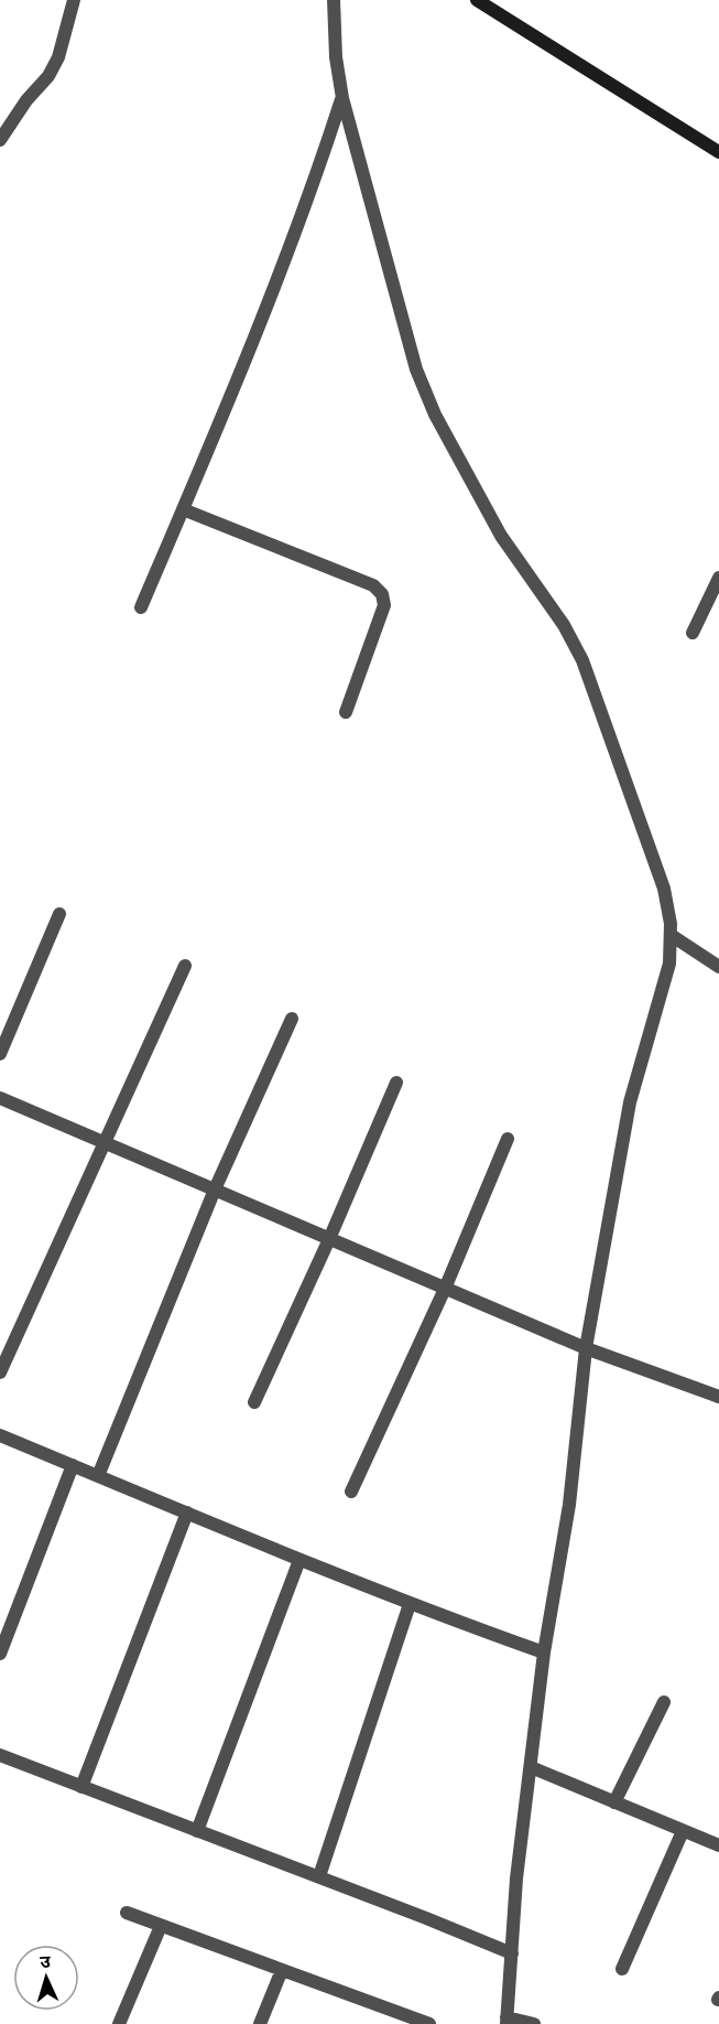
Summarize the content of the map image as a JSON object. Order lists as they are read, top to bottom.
{
  "north": "top"
}
